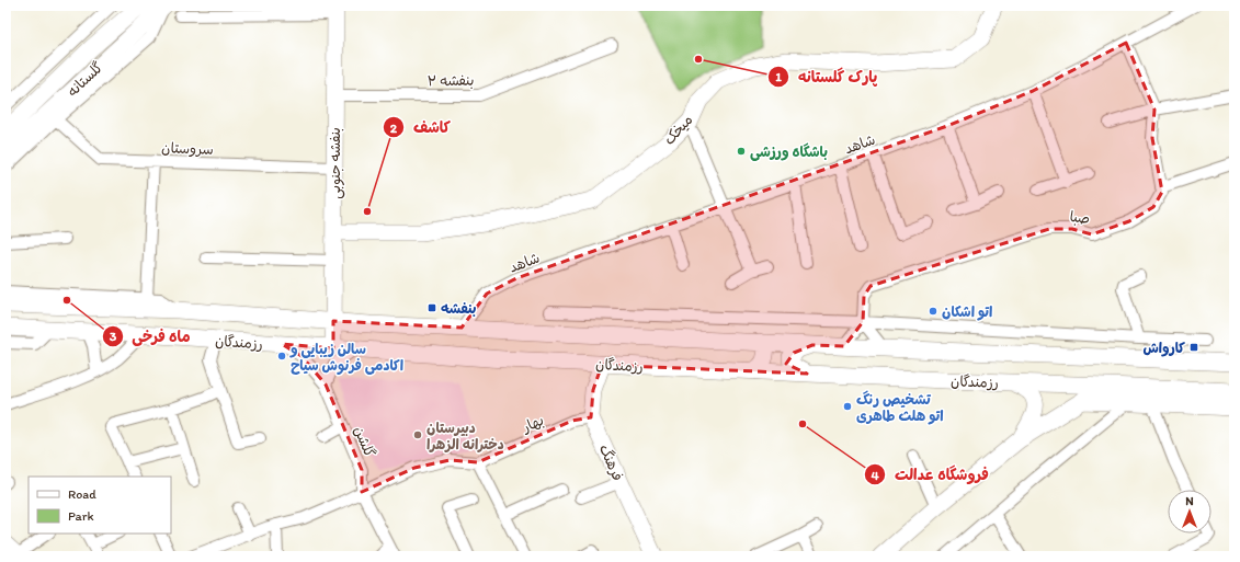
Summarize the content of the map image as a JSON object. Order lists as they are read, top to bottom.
{
  "streets": {
    "main road": [
      "گلستانه",
      "میخک",
      "بنفشه جنوبی",
      "رزمندگان",
      "فرهنگ"
    ],
    "street": [
      "بنفشه ۲",
      "شاهد",
      "سروستان",
      "صبا",
      "بهار",
      "گلشن"
    ]
  },
  "crossings": [
    ["بنفشه ۲", "بنفشه جنوبی"],
    ["میخک", "بنفشه جنوبی"],
    ["شاهد", "رزمندگان"],
    ["سروستان", "بنفشه جنوبی"],
    ["بنفشه جنوبی", "رزمندگان"],
    ["رزمندگان", "گلشن"],
    ["رزمندگان", "فرهنگ"],
    ["بهار", "گلشن"],
    ["بهار", "فرهنگ"]
  ],
  "places": {
    "other": [
      "پارک گلستانه",
      "باشگاه ورزشی",
      "کاشف",
      "ماه فرخی",
      "اتو اشکان",
      "سالن زیبایی و اکادمی فرنوش سیاح",
      "تشخیص رنگ اتو هلث طاهری",
      "فروشگاه عدالت",
      "دبيرستان دخترانه الزهرا"
    ],
    "transit": ["بنفشه", "کارواش"]
  },
  "legend": ["Road", "Park"],
  "north": "top"
}
